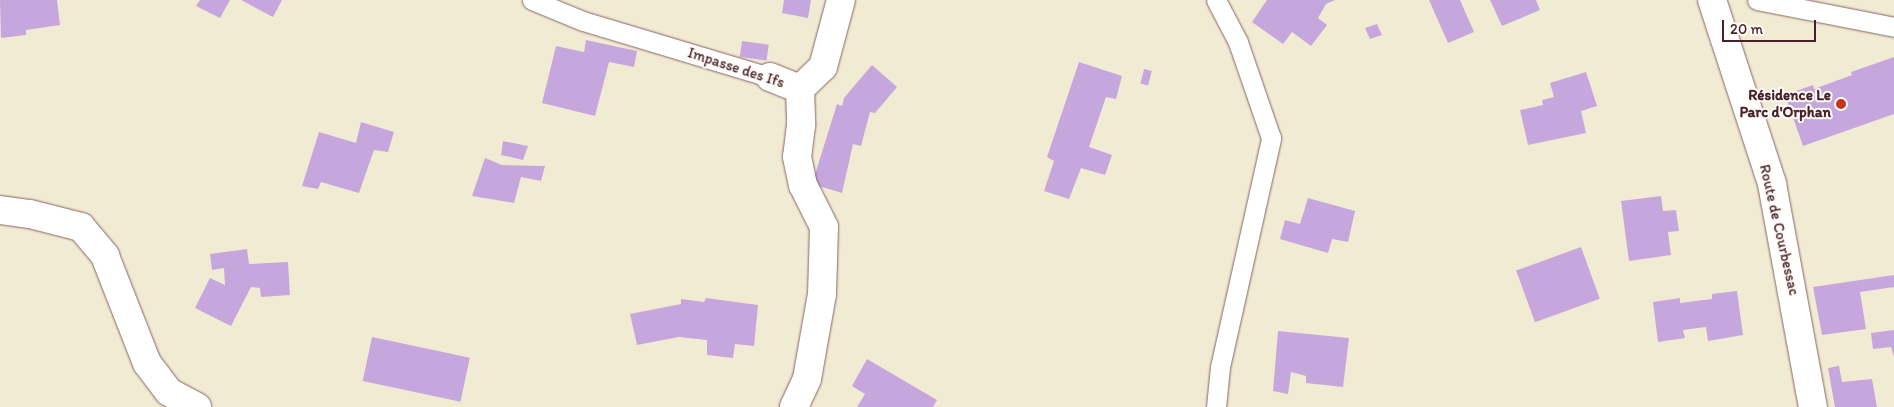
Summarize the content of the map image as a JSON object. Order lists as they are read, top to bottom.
{
  "streets": {
    "street": ["Impasse des Ifs", "Route de Courbessac"]
  },
  "places": ["Résidence Le Parc d'Orphan"],
  "scale_bar": "20 m"
}
